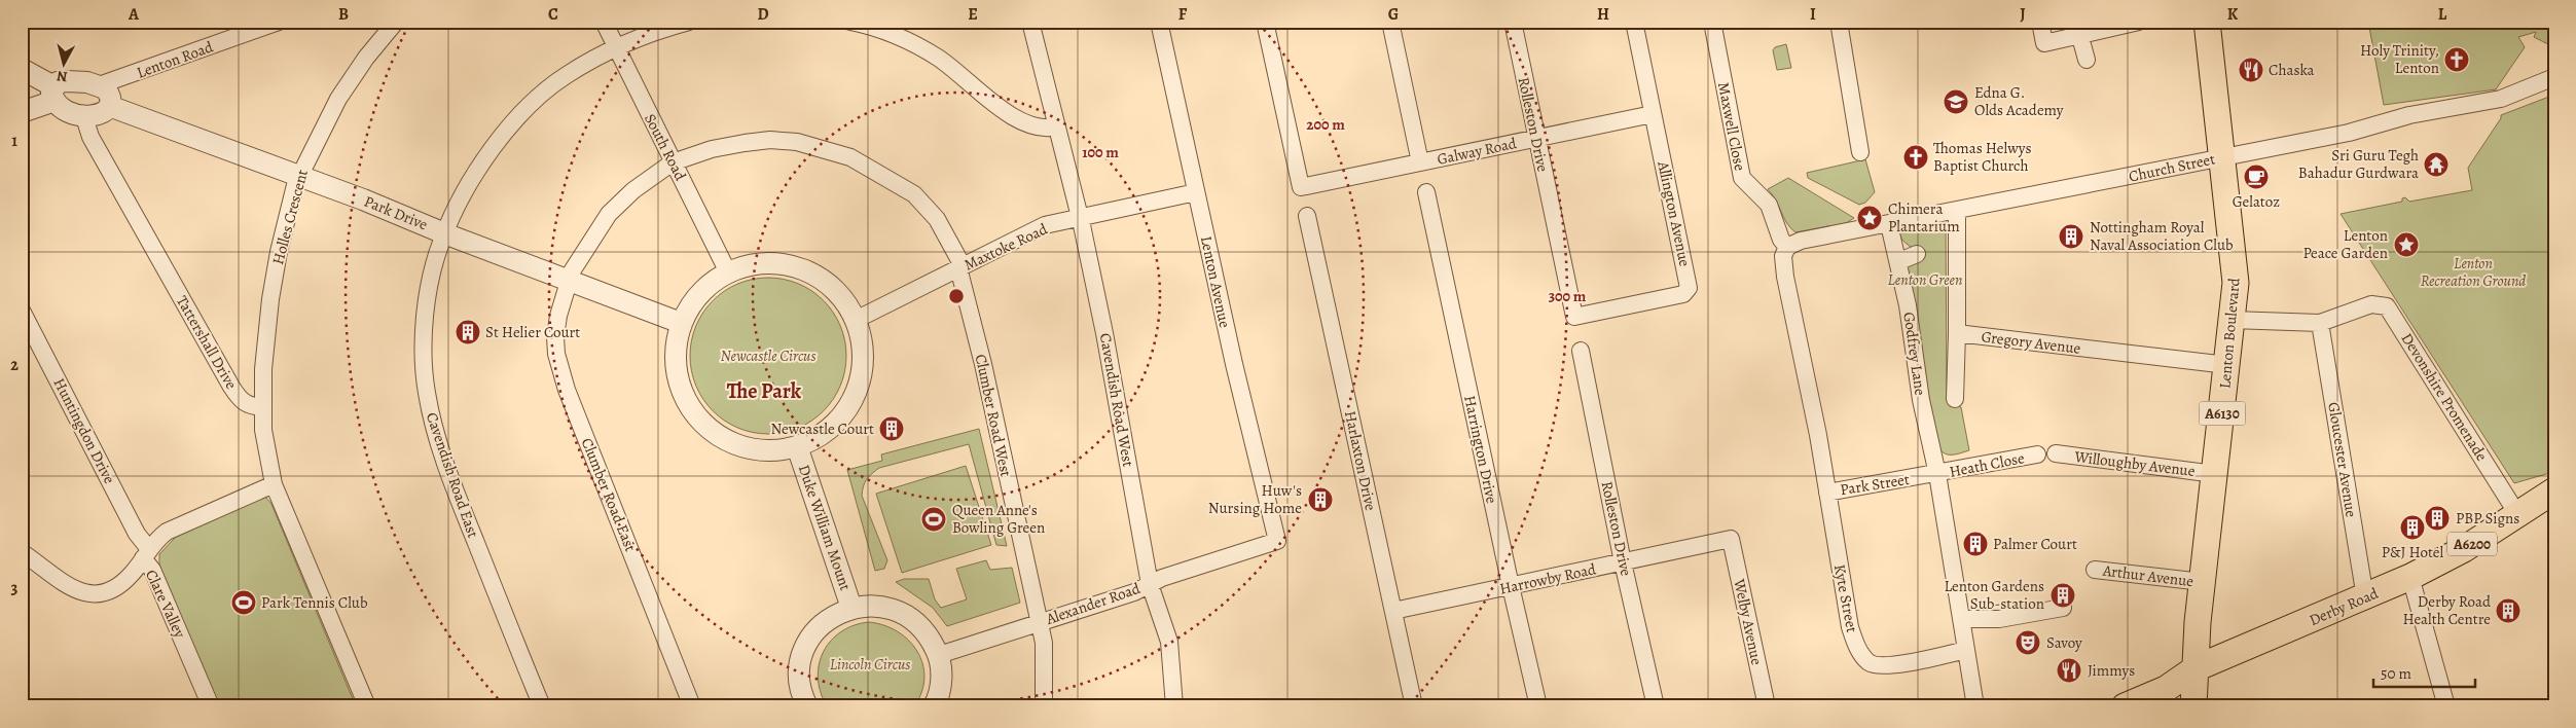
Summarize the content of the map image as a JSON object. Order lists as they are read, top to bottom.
{
  "streets": {
    "main road": [
      "Lenton Boulevard",
      "A6130",
      "A6200",
      "Derby Road"
    ],
    "street": [
      "Lenton Road",
      "Rolleston Drive",
      "Maxwell Close",
      "South Road",
      "Galway Road",
      "Church Street",
      "Park Drive",
      "Allington Avenue",
      "Holles Crescent",
      "Maxtoke Road",
      "Lenton Avenue",
      "Tattershall Drive",
      "Gregory Avenue",
      "Godfrey Lane",
      "Devonshire Promenade",
      "Cavendish Road West",
      "Clumber Road West",
      "Huntingdon Drive",
      "Harrington Drive",
      "Gloucester Avenue",
      "Harlaxton Drive",
      "Willoughby Avenue",
      "Heath Close",
      "Cavendish Road East",
      "Park Street",
      "Clumber Road East",
      "Duke William Mount",
      "Arthur Avenue",
      "Harrowby Road",
      "Kyte Street",
      "Clare Valley",
      "Alexander Road",
      "Welby Avenue"
    ]
  },
  "crossings": [
    ["Rolleston Drive", "Galway Road"],
    ["Rolleston Drive", "Allington Avenue"],
    ["Rolleston Drive", "Harrowby Road"],
    ["Maxwell Close", "Church Street"],
    ["Maxwell Close", "Park Street"],
    ["South Road", "Clumber Road West"],
    ["South Road", "Cavendish Road East"],
    ["South Road", "Clumber Road East"],
    ["Galway Road", "Allington Avenue"],
    ["Church Street", "Lenton Boulevard"],
    ["Church Street", "Park Street"],
    ["Park Drive", "Holles Crescent"],
    ["Park Drive", "Cavendish Road East"],
    ["Park Drive", "Clumber Road East"],
    ["Holles Crescent", "Tattershall Drive"],
    ["Maxtoke Road", "Lenton Avenue"],
    ["Maxtoke Road", "Cavendish Road West"],
    ["Maxtoke Road", "Clumber Road West"],
    ["Lenton Avenue", "Alexander Road"],
    ["Lenton Boulevard", "Gregory Avenue"],
    ["Lenton Boulevard", "Willoughby Avenue"],
    ["Lenton Boulevard", "Arthur Avenue"],
    ["Lenton Boulevard", "Derby Road"],
    ["Godfrey Lane", "Heath Close"],
    ["Godfrey Lane", "Park Street"],
    ["Devonshire Promenade", "Gloucester Avenue"],
    ["Devonshire Promenade", "Derby Road"],
    ["Cavendish Road West", "Alexander Road"],
    ["Clumber Road West", "Clumber Road East"],
    ["Clumber Road West", "Alexander Road"],
    ["Huntingdon Drive", "Clare Valley"],
    ["Harrington Drive", "Harrowby Road"],
    ["Gloucester Avenue", "Derby Road"],
    ["Harlaxton Drive", "Harrowby Road"],
    ["Heath Close", "Park Street"],
    ["Park Street", "Kyte Street"],
    ["Harrowby Road", "Welby Avenue"]
  ],
  "districts": ["The Park"],
  "parks": [
    "Lenton Recreation Ground",
    "Lenton Green",
    "Newcastle Circus",
    "Lincoln Circus"
  ],
  "places": {
    "church": ["Holy Trinity, Lenton", "Thomas Helwys Baptist Church"],
    "restaurant": ["Chaska", "Jimmys"],
    "school or university": ["Edna G. Olds Academy"],
    "temple": ["Sri Guru Tegh Bahadur Gurdwara"],
    "cafe": ["Gelatoz"],
    "place": ["Chimera Plantarium", "Lenton Peace Garden"],
    "building": [
      "Nottingham Royal Naval Association Club",
      "St Helier Court",
      "Newcastle Court",
      "Huw's Nursing Home",
      "PBP Signs",
      "P&J Hotel",
      "Palmer Court",
      "Lenton Gardens Sub-station",
      "Derby Road Health Centre"
    ],
    "sports": ["Queen Anne's Bowling Green", "Park Tennis Club"],
    "theatre": ["Savoy"]
  },
  "scale_bar": "50 m",
  "north": "bottom",
  "grid": {
    "columns": [
      "A",
      "B",
      "C",
      "D",
      "E",
      "F",
      "G",
      "H",
      "I",
      "J",
      "K",
      "L"
    ],
    "rows": ["1", "2", "3"]
  },
  "rings": ["200 m", "100 m", "300 m"]
}
